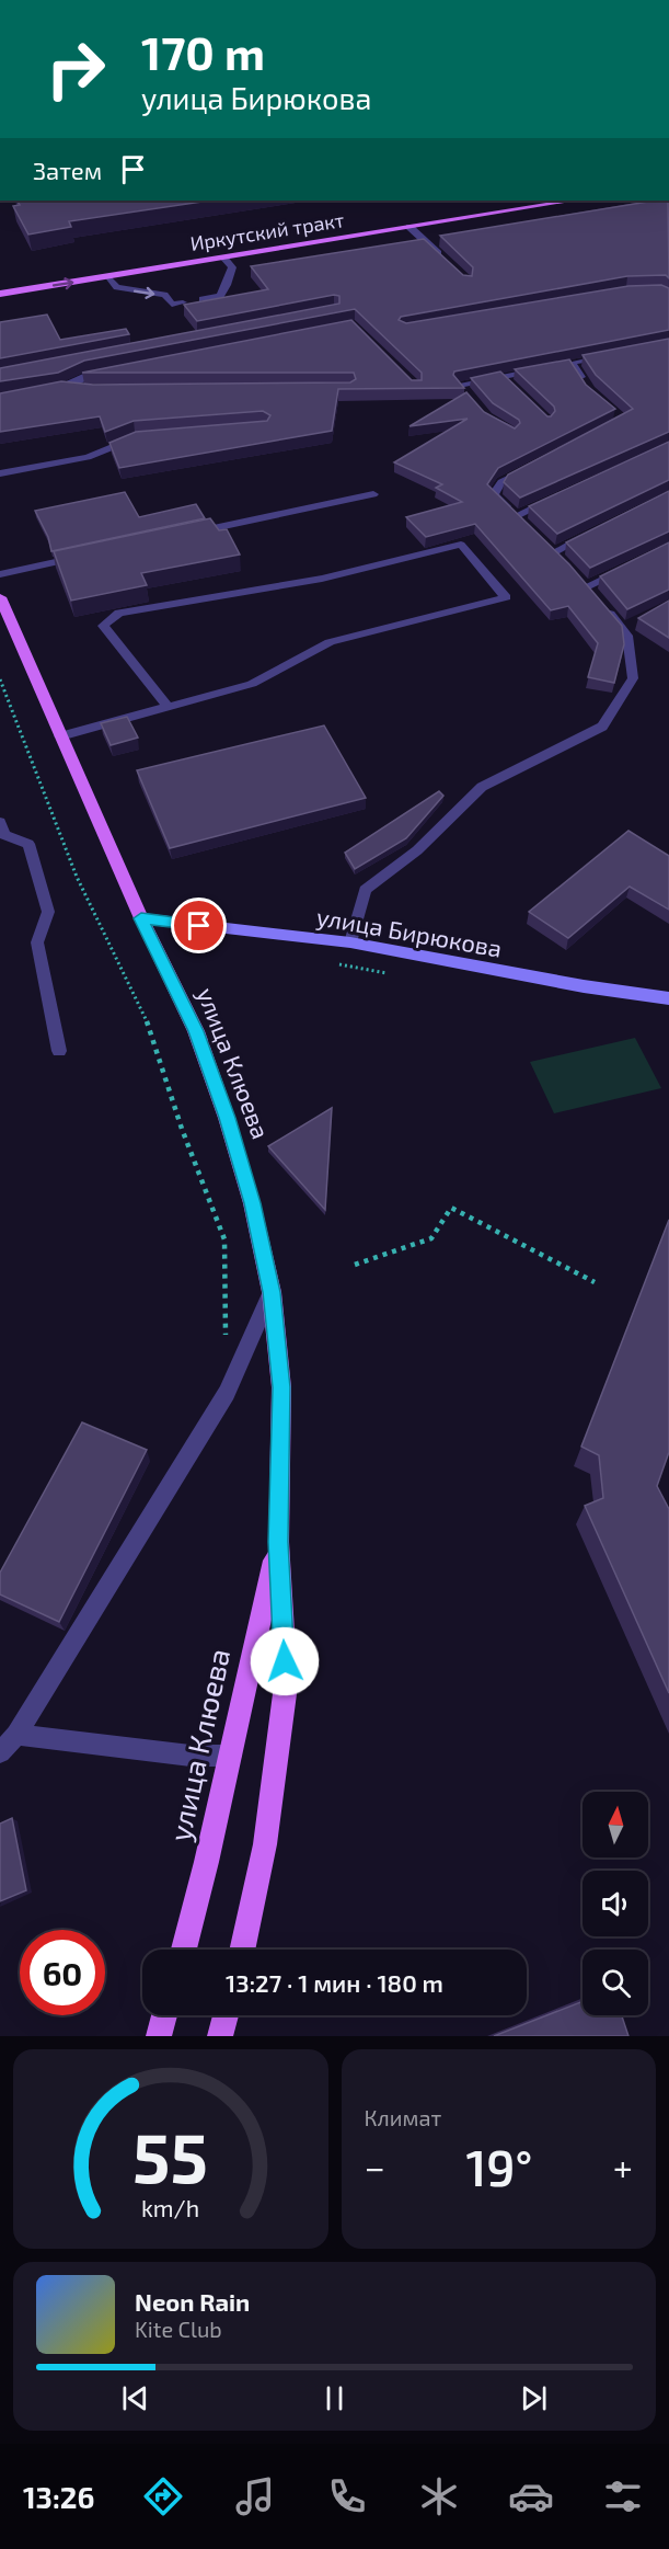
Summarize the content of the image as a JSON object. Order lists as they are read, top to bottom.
{
  "streets": {
    "main road": ["Иркутский тракт", "улица Клюева"],
    "street": ["улица Бирюкова"]
  },
  "crossings": [
    ["улица Бирюкова", "улица Клюева"]
  ],
  "north": "top",
  "page": {
    "turn": ["170 m", "улица Бирюкова"],
    "then": "Затем",
    "limit": "60",
    "trip": "13:27 · 1 мин · 180 m",
    "tile": "Климат",
    "heat": ["−", "19°", "+"],
    "song": ["Neon Rain", "Kite Club"],
    "tabs": "13:26",
    "gauge": ["55", "km/h"]
  }
}
